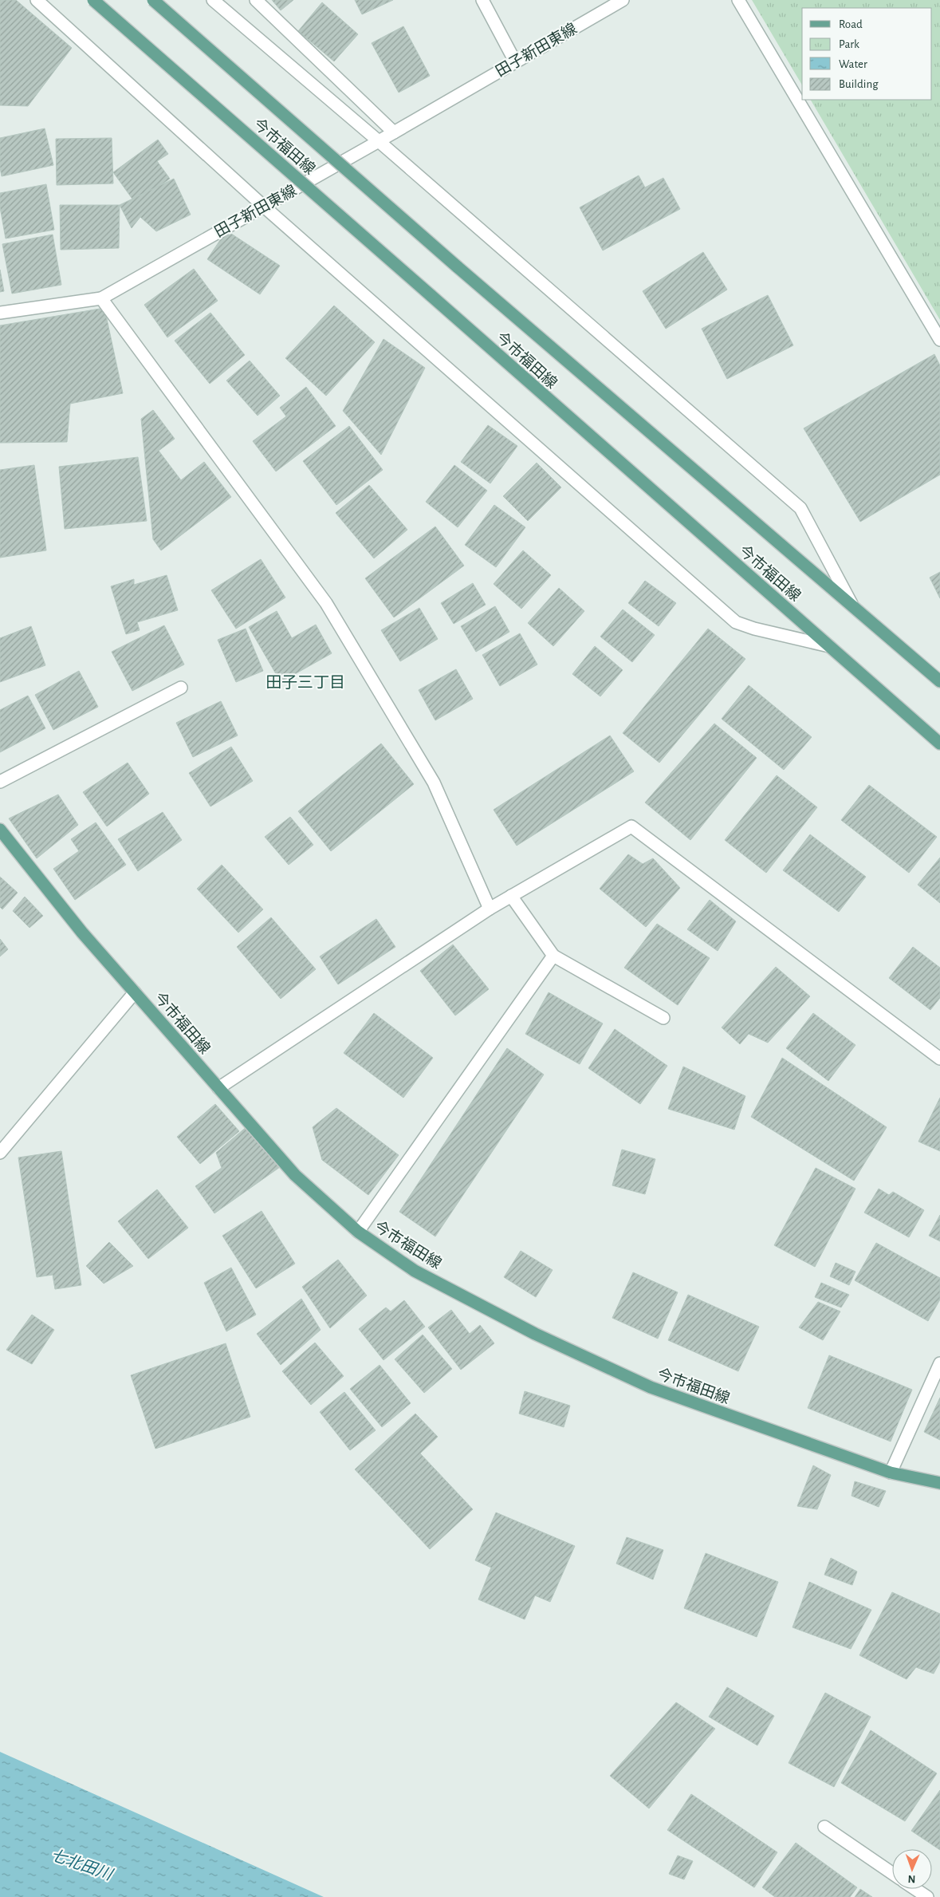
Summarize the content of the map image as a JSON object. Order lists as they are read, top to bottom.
{
  "streets": {
    "main road": ["今市福田線"],
    "street": ["田子新田東線"]
  },
  "districts": ["田子三丁目"],
  "water": ["七北田川"],
  "legend": [
    "Road",
    "Park",
    "Water",
    "Building"
  ],
  "north": "bottom"
}
